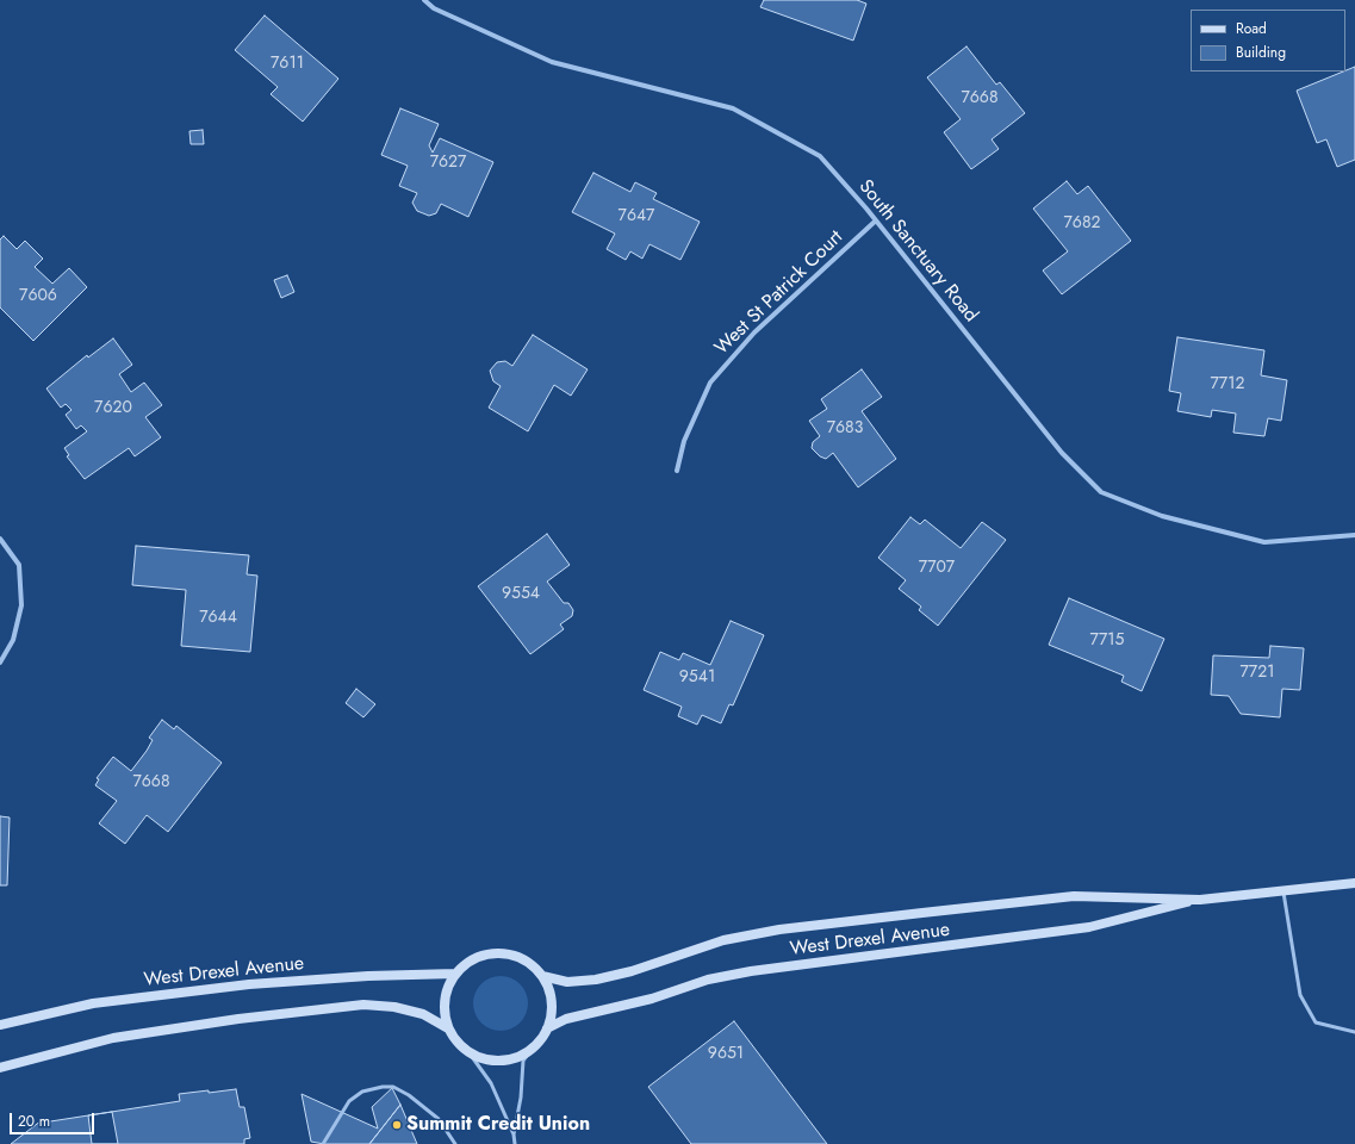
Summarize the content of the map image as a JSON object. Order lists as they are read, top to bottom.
{
  "streets": {
    "street": ["South Sanctuary Road", "West St Patrick Court", "West Drexel Avenue"]
  },
  "crossings": [
    ["South Sanctuary Road", "West St Patrick Court"]
  ],
  "places": ["Summit Credit Union"],
  "house_numbers": [
    "7611",
    "7668",
    "7627",
    "7647",
    "7682",
    "7606",
    "7712",
    "7620",
    "7683",
    "7707",
    "9554",
    "7644",
    "7715",
    "7721",
    "9541",
    "7668",
    "9651"
  ],
  "legend": ["Road", "Building"],
  "scale_bar": "20 m"
}
